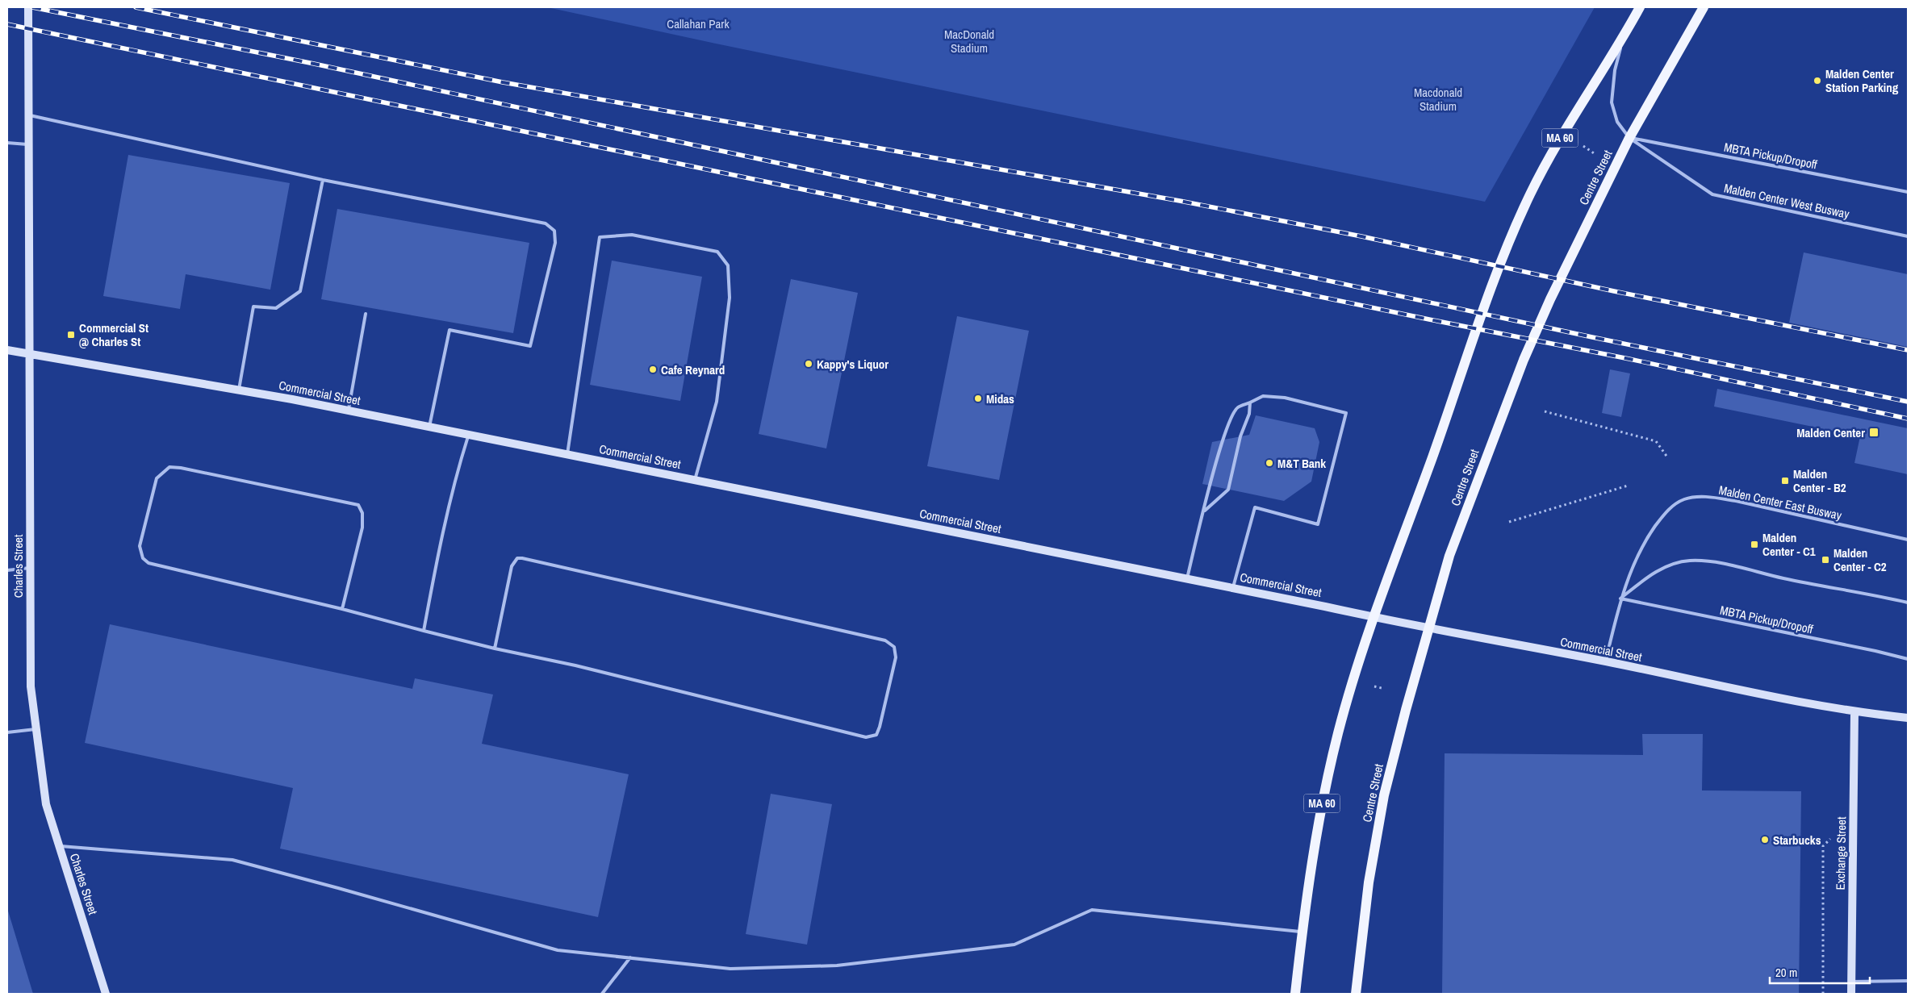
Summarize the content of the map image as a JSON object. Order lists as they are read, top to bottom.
{
  "streets": {
    "main road": [
      "MA 60",
      "Centre Street",
      "Commercial Street",
      "Charles Street",
      "Exchange Street"
    ],
    "lane": ["MBTA Pickup/Dropoff", "Malden Center West Busway", "Malden Center East Busway"]
  },
  "crossings": [
    ["MA 60", "Malden Center West Busway"],
    ["MA 60", "Commercial Street"],
    ["MBTA Pickup/Dropoff", "Centre Street"],
    ["MBTA Pickup/Dropoff", "Malden Center West Busway"],
    ["MBTA Pickup/Dropoff", "Malden Center East Busway"],
    ["Centre Street", "Malden Center West Busway"],
    ["Centre Street", "Commercial Street"],
    ["Commercial Street", "Malden Center East Busway"],
    ["Commercial Street", "Charles Street"],
    ["Commercial Street", "Exchange Street"]
  ],
  "parks": ["Callahan Park", "MacDonald Stadium", "Macdonald Stadium"],
  "places": {
    "other": [
      "Malden Center Station Parking",
      "Kappy's Liquor",
      "Cafe Reynard",
      "Midas",
      "M&T Bank",
      "Starbucks"
    ],
    "transit": [
      "Commercial St @ Charles St",
      "Malden Center",
      "Malden Center - B2",
      "Malden Center - C1",
      "Malden Center - C2"
    ]
  },
  "scale_bar": "20 m"
}
